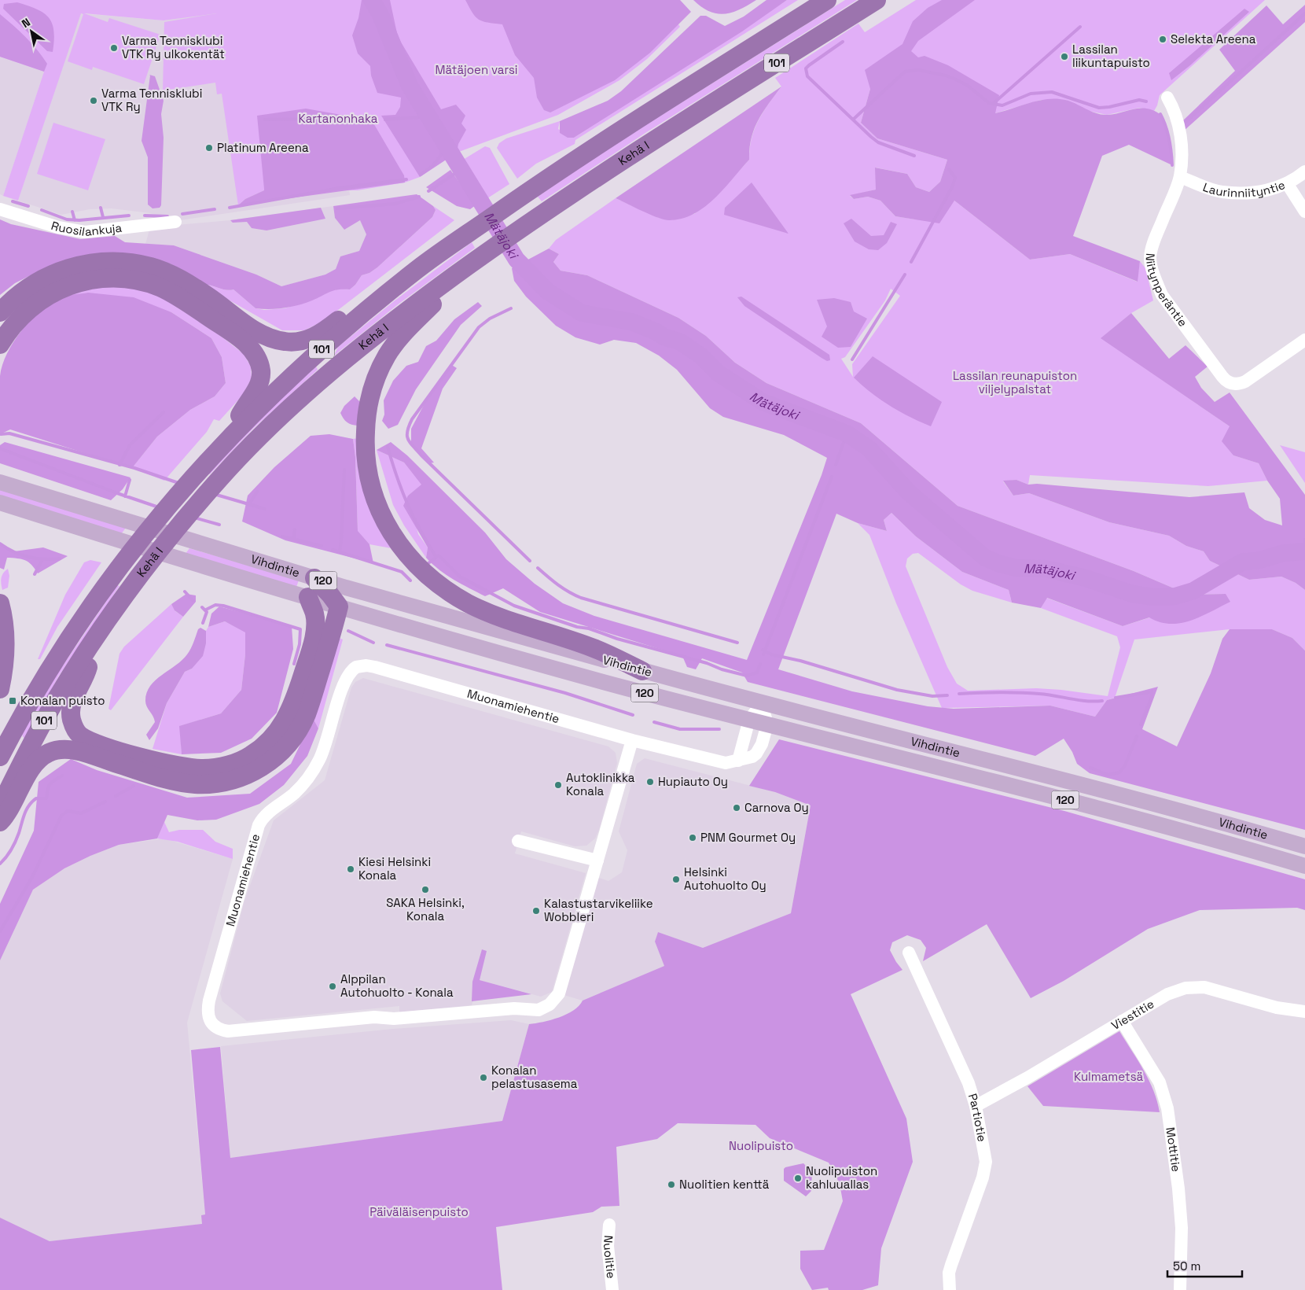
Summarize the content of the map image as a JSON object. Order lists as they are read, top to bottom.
{
  "streets": {
    "highway": ["101", "Kehä I"],
    "main road": ["Vihdintie", "120"],
    "street": [
      "Laurinniityntie",
      "Ruosilankuja",
      "Niitynperäntie",
      "Muonamiehentie",
      "Viestitie",
      "Partiotie",
      "Mottitie",
      "Nuolitie"
    ]
  },
  "crossings": [
    ["Laurinniityntie", "Niitynperäntie"],
    ["Vihdintie", "Muonamiehentie"],
    ["Viestitie", "Partiotie"],
    ["Viestitie", "Mottitie"]
  ],
  "water": ["Mätäjoki"],
  "parks": [
    "Mätäjoen varsi",
    "Kartanonhaka",
    "Lassilan reunapuiston viljelypalstat",
    "Kulmametsä",
    "Nuolipuisto",
    "Päiväläisenpuisto"
  ],
  "places": {
    "other": [
      "Selekta Areena",
      "Varma Tennisklubi VTK Ry ulkokentät",
      "Lassilan liikuntapuisto",
      "Varma Tennisklubi VTK Ry",
      "Platinum Areena",
      "Hupiauto Oy",
      "Autoklinikka Konala",
      "Carnova Oy",
      "PNM Gourmet Oy",
      "Kiesi Helsinki Konala",
      "Helsinki Autohuolto Oy",
      "SAKA Helsinki, Konala",
      "Kalastustarvikeliike Wobbleri",
      "Alppilan Autohuolto - Konala",
      "Konalan pelastusasema",
      "Nuolipuiston kahluuallas",
      "Nuolitien kenttä"
    ],
    "transit": ["Konalan puisto"]
  },
  "scale_bar": "50 m",
  "north": "top left"
}
